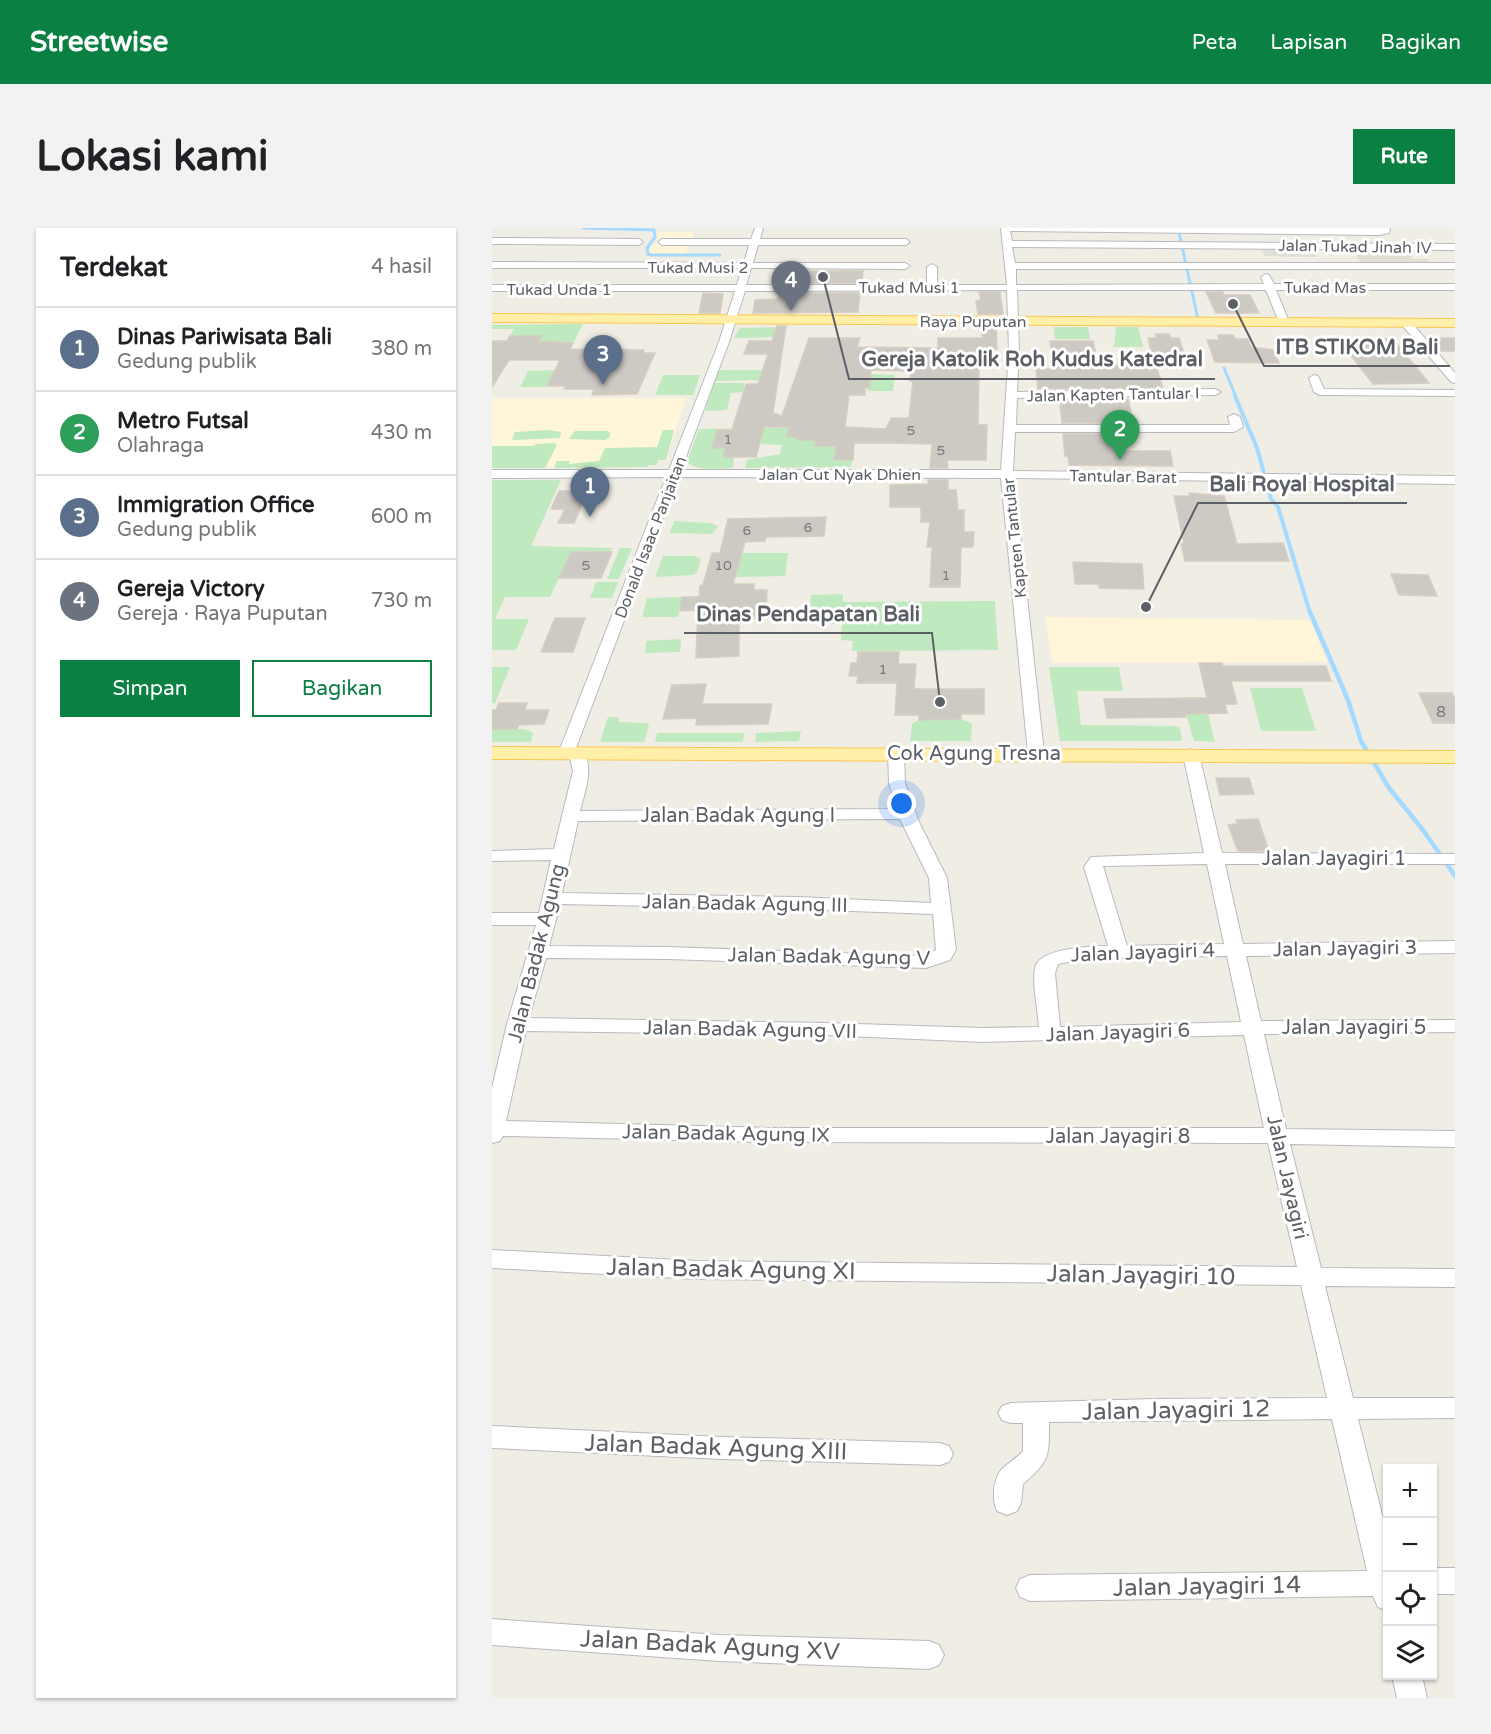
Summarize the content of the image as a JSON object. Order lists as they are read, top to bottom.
{
  "streets": {
    "main road": ["Raya Puputan", "Cok Agung Tresna"],
    "street": [
      "Jalan Tukad Jinah IV",
      "Tukad Musi 2",
      "Tukad Musi 1",
      "Tukad Mas",
      "Tukad Unda 1",
      "Jalan Kapten Tantular I",
      "Jalan Cut Nyak Dhien",
      "Tantular Barat",
      "Donald Isaac Panjaitan",
      "Kapten Tantular",
      "Jalan Badak Agung I",
      "Jalan Jayagiri 1",
      "Jalan Badak Agung III",
      "Jalan Jayagiri 3",
      "Jalan Jayagiri 4",
      "Jalan Badak Agung",
      "Jalan Badak Agung V",
      "Jalan Jayagiri 5",
      "Jalan Badak Agung VII",
      "Jalan Jayagiri 6",
      "Jalan Badak Agung IX",
      "Jalan Jayagiri 8",
      "Jalan Jayagiri",
      "Jalan Badak Agung XI",
      "Jalan Jayagiri 10",
      "Jalan Jayagiri 12",
      "Jalan Badak Agung XIII",
      "Jalan Jayagiri 14",
      "Jalan Badak Agung XV"
    ]
  },
  "crossings": [
    ["Jalan Tukad Jinah IV", "Kapten Tantular"],
    ["Tukad Musi 2", "Donald Isaac Panjaitan"],
    ["Tukad Musi 1", "Tukad Mas"],
    ["Tukad Musi 1", "Tukad Unda 1"],
    ["Tukad Musi 1", "Donald Isaac Panjaitan"],
    ["Tukad Musi 1", "Kapten Tantular"],
    ["Raya Puputan", "Donald Isaac Panjaitan"],
    ["Raya Puputan", "Kapten Tantular"],
    ["Jalan Kapten Tantular I", "Kapten Tantular"],
    ["Jalan Cut Nyak Dhien", "Tantular Barat"],
    ["Jalan Cut Nyak Dhien", "Donald Isaac Panjaitan"],
    ["Jalan Cut Nyak Dhien", "Kapten Tantular"],
    ["Tantular Barat", "Kapten Tantular"],
    ["Donald Isaac Panjaitan", "Cok Agung Tresna"],
    ["Donald Isaac Panjaitan", "Jalan Badak Agung"],
    ["Kapten Tantular", "Cok Agung Tresna"],
    ["Cok Agung Tresna", "Jalan Badak Agung"],
    ["Cok Agung Tresna", "Jalan Badak Agung V"],
    ["Cok Agung Tresna", "Jalan Jayagiri"],
    ["Jalan Badak Agung I", "Jalan Badak Agung"],
    ["Jalan Badak Agung I", "Jalan Badak Agung V"],
    ["Jalan Jayagiri 1", "Jalan Jayagiri 4"],
    ["Jalan Jayagiri 1", "Jalan Jayagiri"],
    ["Jalan Badak Agung III", "Jalan Badak Agung"],
    ["Jalan Badak Agung III", "Jalan Badak Agung V"],
    ["Jalan Jayagiri 3", "Jalan Jayagiri 4"],
    ["Jalan Jayagiri 3", "Jalan Jayagiri"],
    ["Jalan Jayagiri 4", "Jalan Jayagiri 6"],
    ["Jalan Jayagiri 4", "Jalan Jayagiri"],
    ["Jalan Badak Agung", "Jalan Badak Agung V"],
    ["Jalan Badak Agung", "Jalan Badak Agung VII"],
    ["Jalan Badak Agung", "Jalan Badak Agung IX"],
    ["Jalan Jayagiri 5", "Jalan Jayagiri 6"],
    ["Jalan Jayagiri 5", "Jalan Jayagiri"],
    ["Jalan Badak Agung VII", "Jalan Jayagiri 6"],
    ["Jalan Jayagiri 6", "Jalan Jayagiri"],
    ["Jalan Badak Agung IX", "Jalan Jayagiri 8"],
    ["Jalan Jayagiri 8", "Jalan Jayagiri"],
    ["Jalan Jayagiri", "Jalan Jayagiri 10"],
    ["Jalan Jayagiri", "Jalan Jayagiri 12"],
    ["Jalan Badak Agung XI", "Jalan Jayagiri 10"]
  ],
  "places": [
    "Gereja Katolik Roh Kudus Katedral",
    "ITB STIKOM Bali",
    "Bali Royal Hospital",
    "Dinas Pendapatan Bali"
  ],
  "house_numbers": [
    "5",
    "1",
    "5",
    "6",
    "6",
    "5",
    "10",
    "1",
    "1",
    "8"
  ],
  "page": {
    "header": "Streetwise",
    "nav": ["Peta", "Lapisan", "Bagikan"],
    "buttons": [
      "Rute",
      ["Simpan", "Bagikan"]
    ],
    "title": "Lokasi kami",
    "heading": ["Terdekat", "4 hasil"],
    "pins": [
      "4",
      "3",
      "2",
      "1"
    ],
    "list": [
      {
        "mark": "1",
        "name": "Dinas Pariwisata Bali",
        "note": "Gedung publik",
        "value": "380 m"
      },
      {
        "mark": "2",
        "name": "Metro Futsal",
        "note": "Olahraga",
        "value": "430 m"
      },
      {
        "mark": "3",
        "name": "Immigration Office",
        "note": "Gedung publik",
        "value": "600 m"
      },
      {
        "mark": "4",
        "name": "Gereja Victory",
        "note": "Gereja · Raya Puputan",
        "value": "730 m"
      }
    ],
    "map_buttons": ["+", "−"]
  }
}
